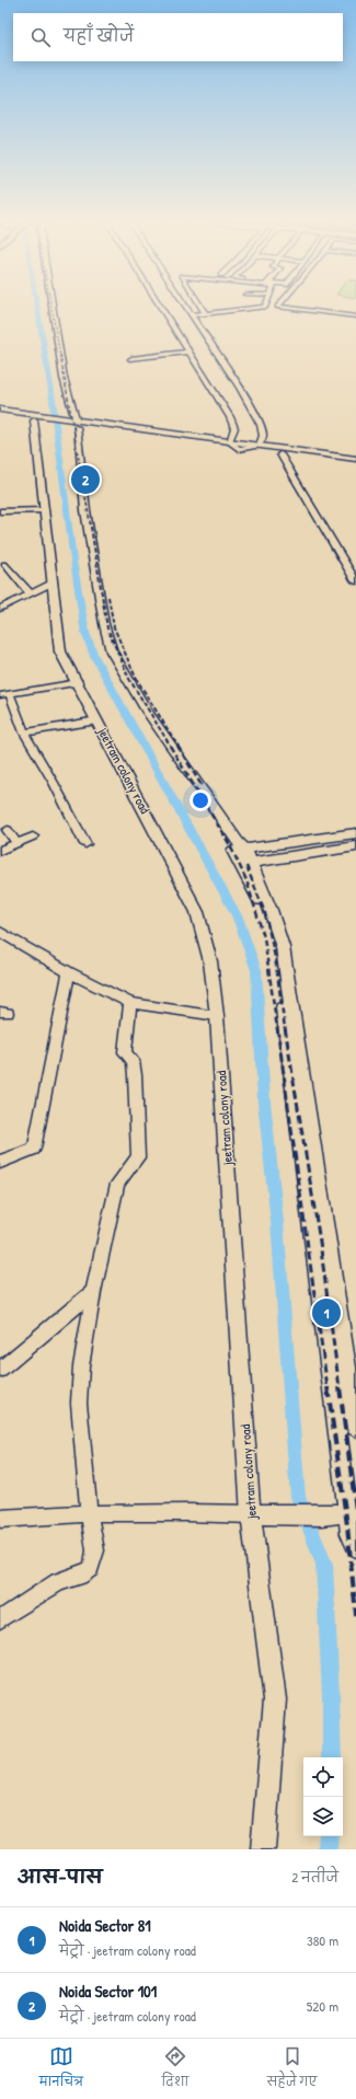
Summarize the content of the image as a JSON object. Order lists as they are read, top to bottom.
{
  "streets": {
    "street": ["jeetram colony road"]
  },
  "page": {
    "search": "यहाँ खोजें",
    "pins": ["2", "1"],
    "heading": ["आस-पास", "2 नतीजे"],
    "list": [
      {
        "mark": "1",
        "name": "Noida Sector 81",
        "note": "मेट्रो · jeetram colony road",
        "value": "380 m"
      },
      {
        "mark": "2",
        "name": "Noida Sector 101",
        "note": "मेट्रो · jeetram colony road",
        "value": "520 m"
      }
    ],
    "nav": ["मानचित्र", "दिशा", "सहेजे गए"]
  }
}
